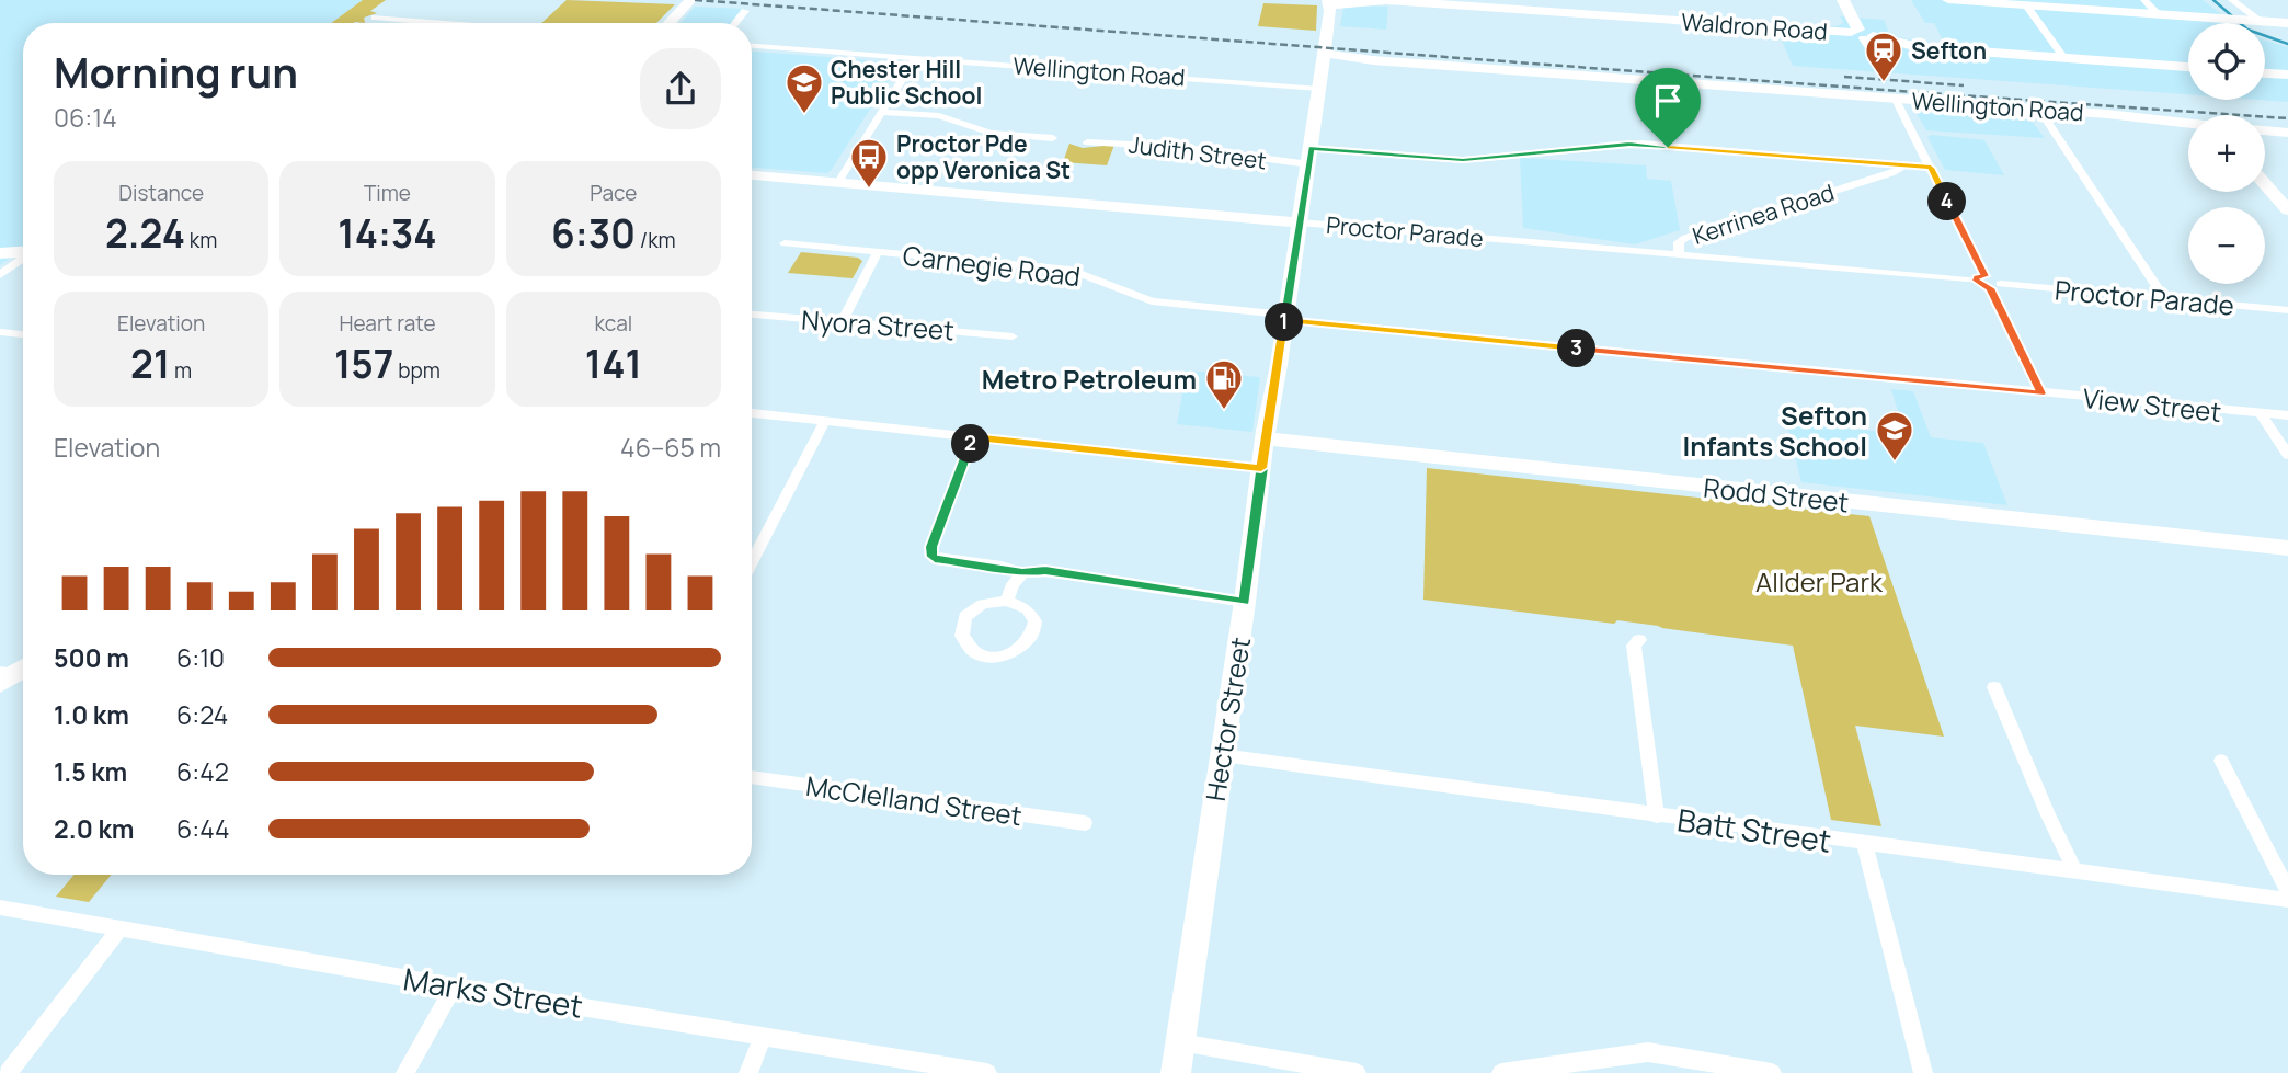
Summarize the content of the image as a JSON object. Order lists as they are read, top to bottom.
{
  "streets": {
    "street": [
      "Waldron Road",
      "Wellington Road",
      "Judith Street",
      "Kerrinea Road",
      "Proctor Parade",
      "Carnegie Road",
      "Nyora Street",
      "View Street",
      "Rodd Street",
      "Hector Street",
      "McClelland Street",
      "Batt Street",
      "Marks Street"
    ]
  },
  "crossings": [
    ["Wellington Road", "Hector Street"],
    ["Judith Street", "Hector Street"],
    ["Kerrinea Road", "Proctor Parade"],
    ["Proctor Parade", "Hector Street"],
    ["Carnegie Road", "View Street"],
    ["Carnegie Road", "Hector Street"],
    ["View Street", "Hector Street"],
    ["Rodd Street", "Hector Street"],
    ["Hector Street", "Batt Street"]
  ],
  "parks": ["Allder Park"],
  "places": {
    "station": ["Sefton"],
    "school or university": ["Chester Hill Public School", "Sefton Infants School"],
    "bus stop": ["Proctor Pde opp Veronica St"],
    "fuel station": ["Metro Petroleum"]
  },
  "page": {
    "map_buttons": ["+", "−"],
    "heading": ["Morning run", "06:14"],
    "stats": [
      ["Distance", "2.24 km"],
      ["Time", "14:34"],
      ["Pace", "6:30 /km"],
      ["Elevation", "21 m"],
      ["Heart rate", "157 bpm"],
      ["kcal", "141"]
    ],
    "pins": [
      "4",
      "1",
      "3",
      "2"
    ],
    "chart": ["Elevation", "46–65 m"],
    "list": [
      {
        "name": "500 m",
        "note": "6:10"
      },
      {
        "name": "1.0 km",
        "note": "6:24"
      },
      {
        "name": "1.5 km",
        "note": "6:42"
      },
      {
        "name": "2.0 km",
        "note": "6:44"
      }
    ]
  }
}
